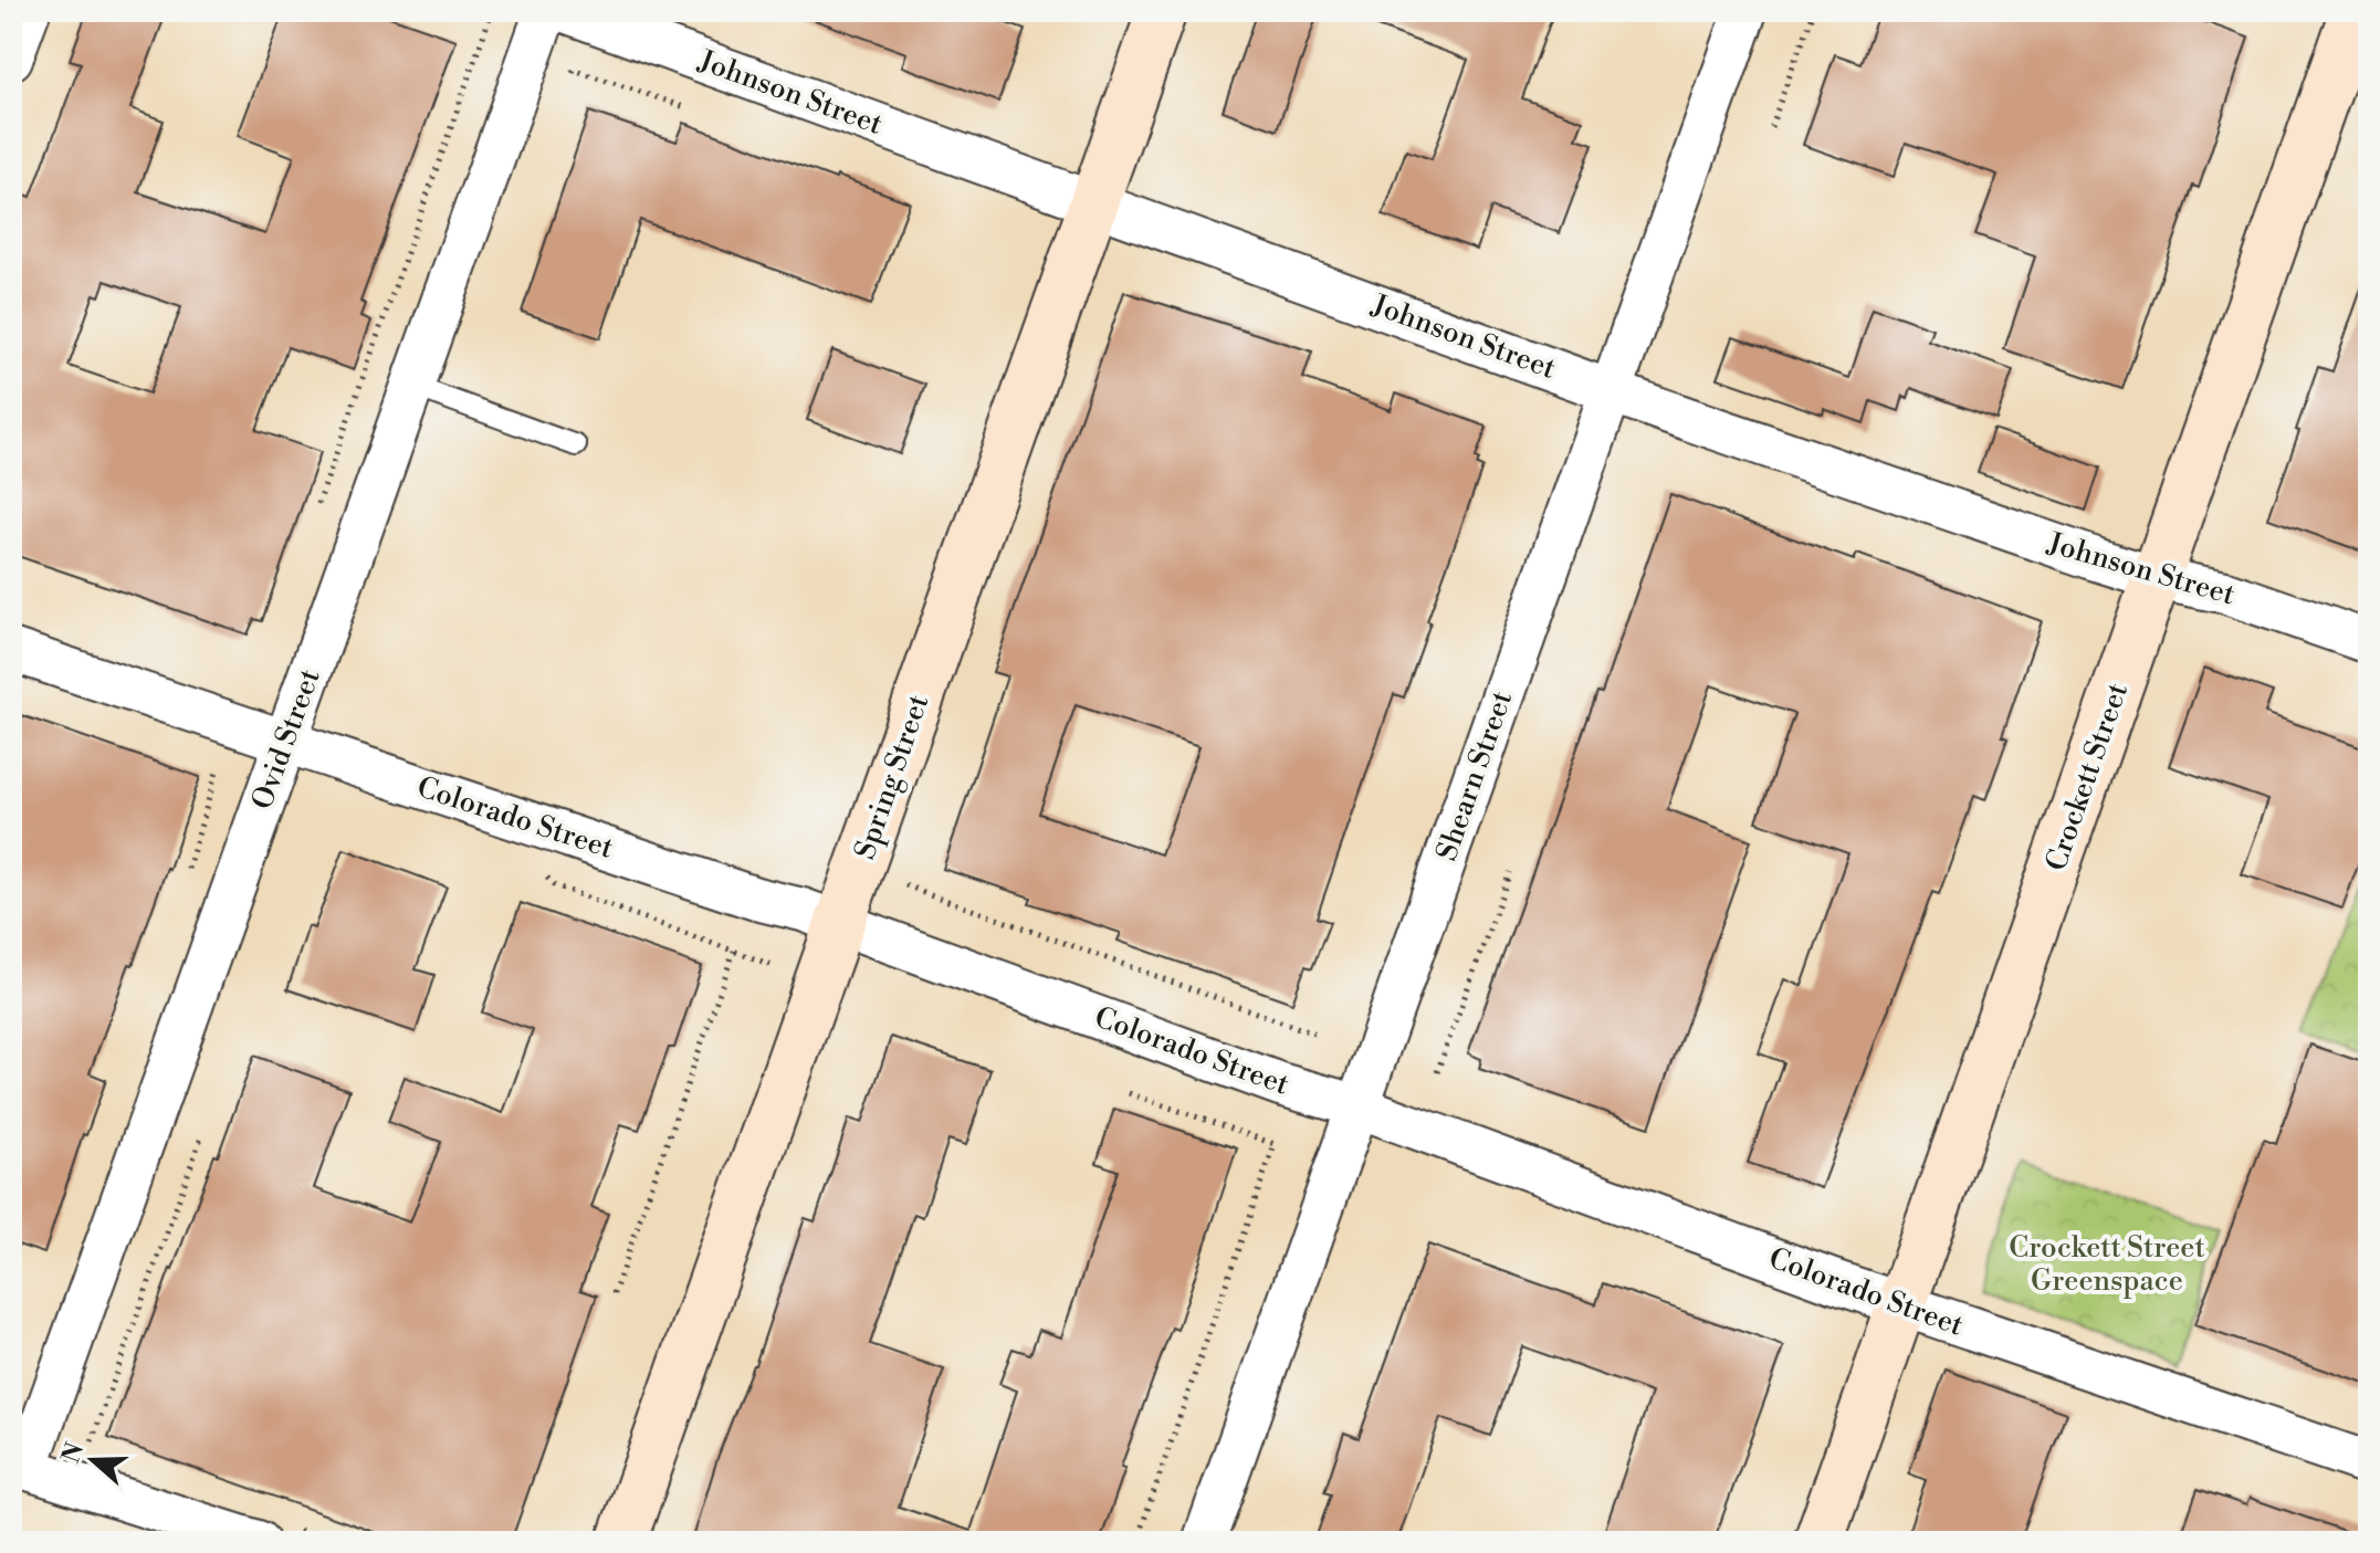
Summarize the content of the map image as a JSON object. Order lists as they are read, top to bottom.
{
  "streets": {
    "street": [
      "Johnson Street",
      "Ovid Street",
      "Shearn Street",
      "Spring Street",
      "Crockett Street",
      "Colorado Street"
    ]
  },
  "crossings": [
    ["Johnson Street", "Shearn Street"],
    ["Johnson Street", "Spring Street"],
    ["Johnson Street", "Crockett Street"],
    ["Ovid Street", "Colorado Street"],
    ["Shearn Street", "Colorado Street"],
    ["Spring Street", "Colorado Street"],
    ["Crockett Street", "Colorado Street"]
  ],
  "parks": ["Crockett Street Greenspace"],
  "north": "left"
}
